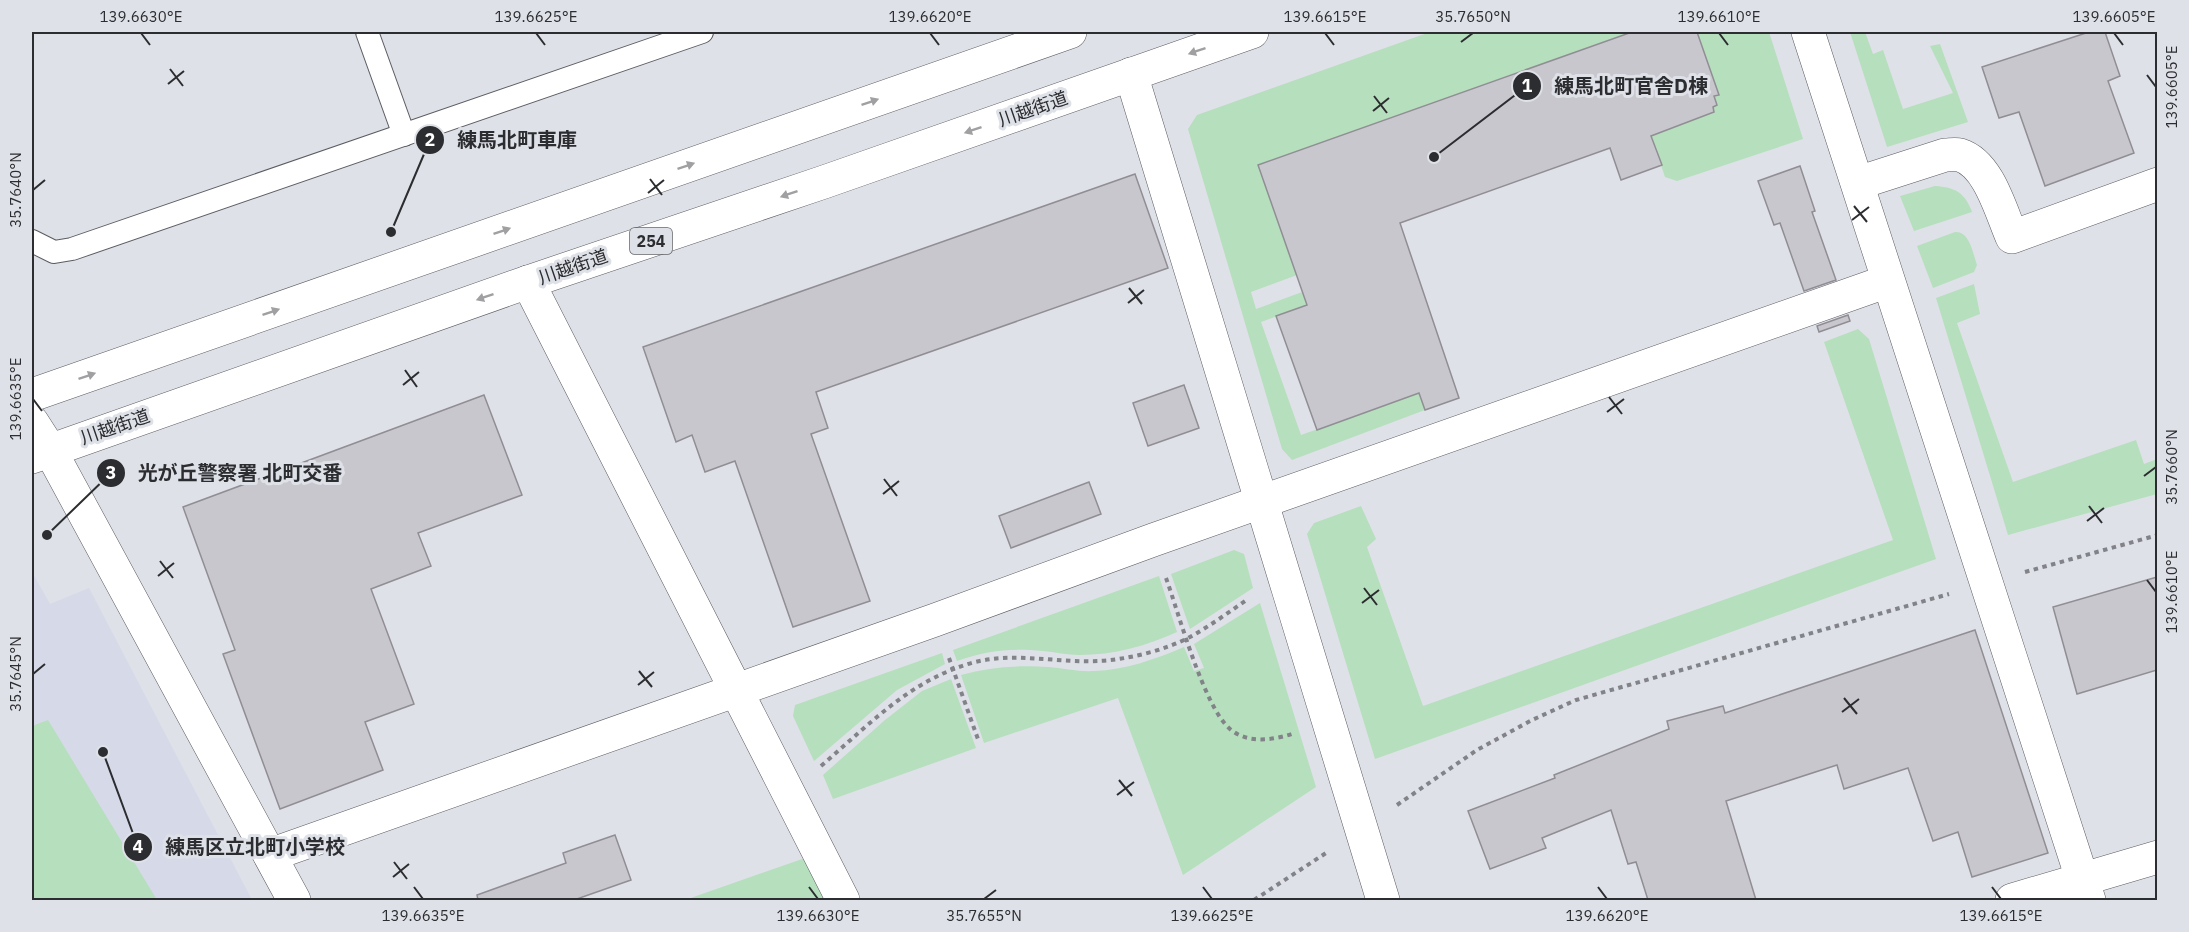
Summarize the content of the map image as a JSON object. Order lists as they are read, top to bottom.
{
  "streets": {
    "main road": ["川越街道", "254"]
  },
  "places": [
    "練馬北町官舎D棟",
    "練馬北町車庫",
    "光が丘警察署 北町交番",
    "練馬区立北町小学校"
  ],
  "coordinates": [
    "139.6630°E",
    "139.6625°E",
    "139.6620°E",
    "139.6615°E",
    "35.7650°N",
    "139.6610°E",
    "139.6605°E",
    "35.7640°N",
    "139.6635°E",
    "35.7660°N",
    "35.7645°N",
    "35.7655°N"
  ]
}
